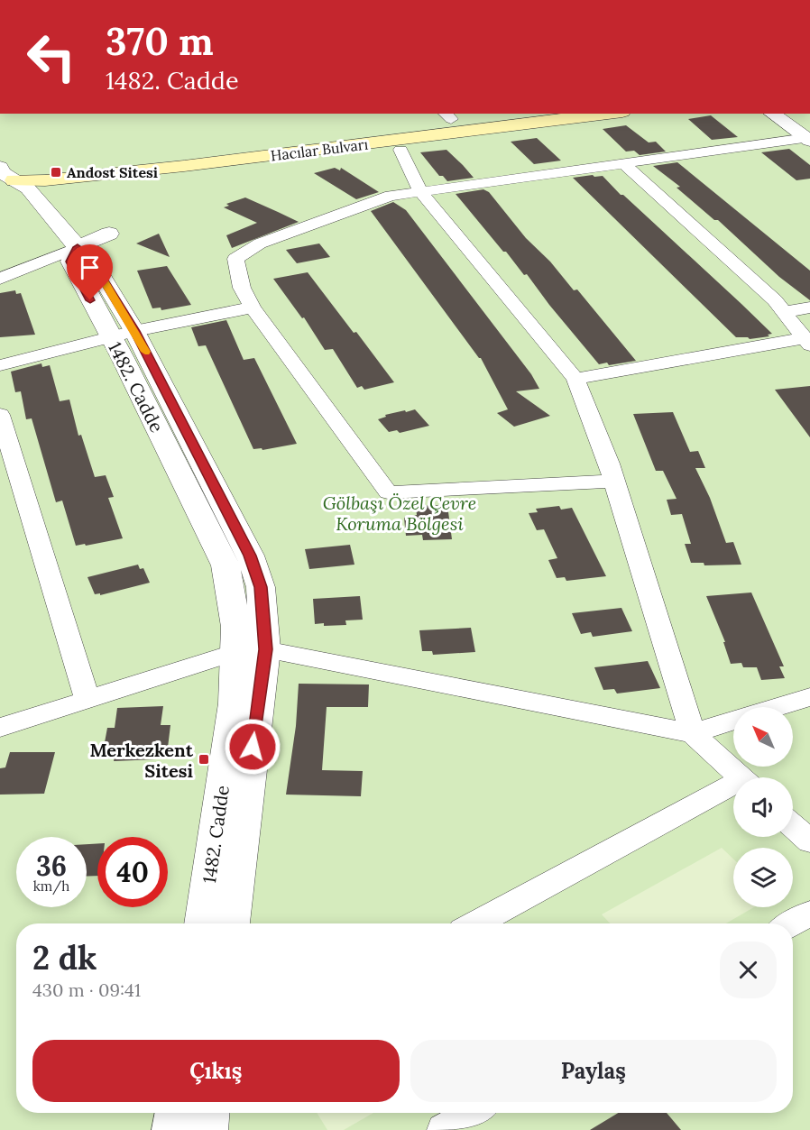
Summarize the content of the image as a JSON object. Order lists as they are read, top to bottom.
{
  "streets": {
    "main road": ["Hacılar Bulvarı"],
    "street": ["1482. Cadde"]
  },
  "parks": ["Gölbaşı Özel Çevre Koruma Bölgesi"],
  "places": {
    "transit": ["Andost Sitesi", "Merkezkent Sitesi"]
  },
  "north": "top left",
  "page": {
    "turn": ["370 m", "1482. Cadde"],
    "speed": "36 km/h",
    "limit": "40",
    "heading": ["2 dk", "430 m · 09:41"],
    "buttons": ["Çıkış", "Paylaş"]
  }
}
